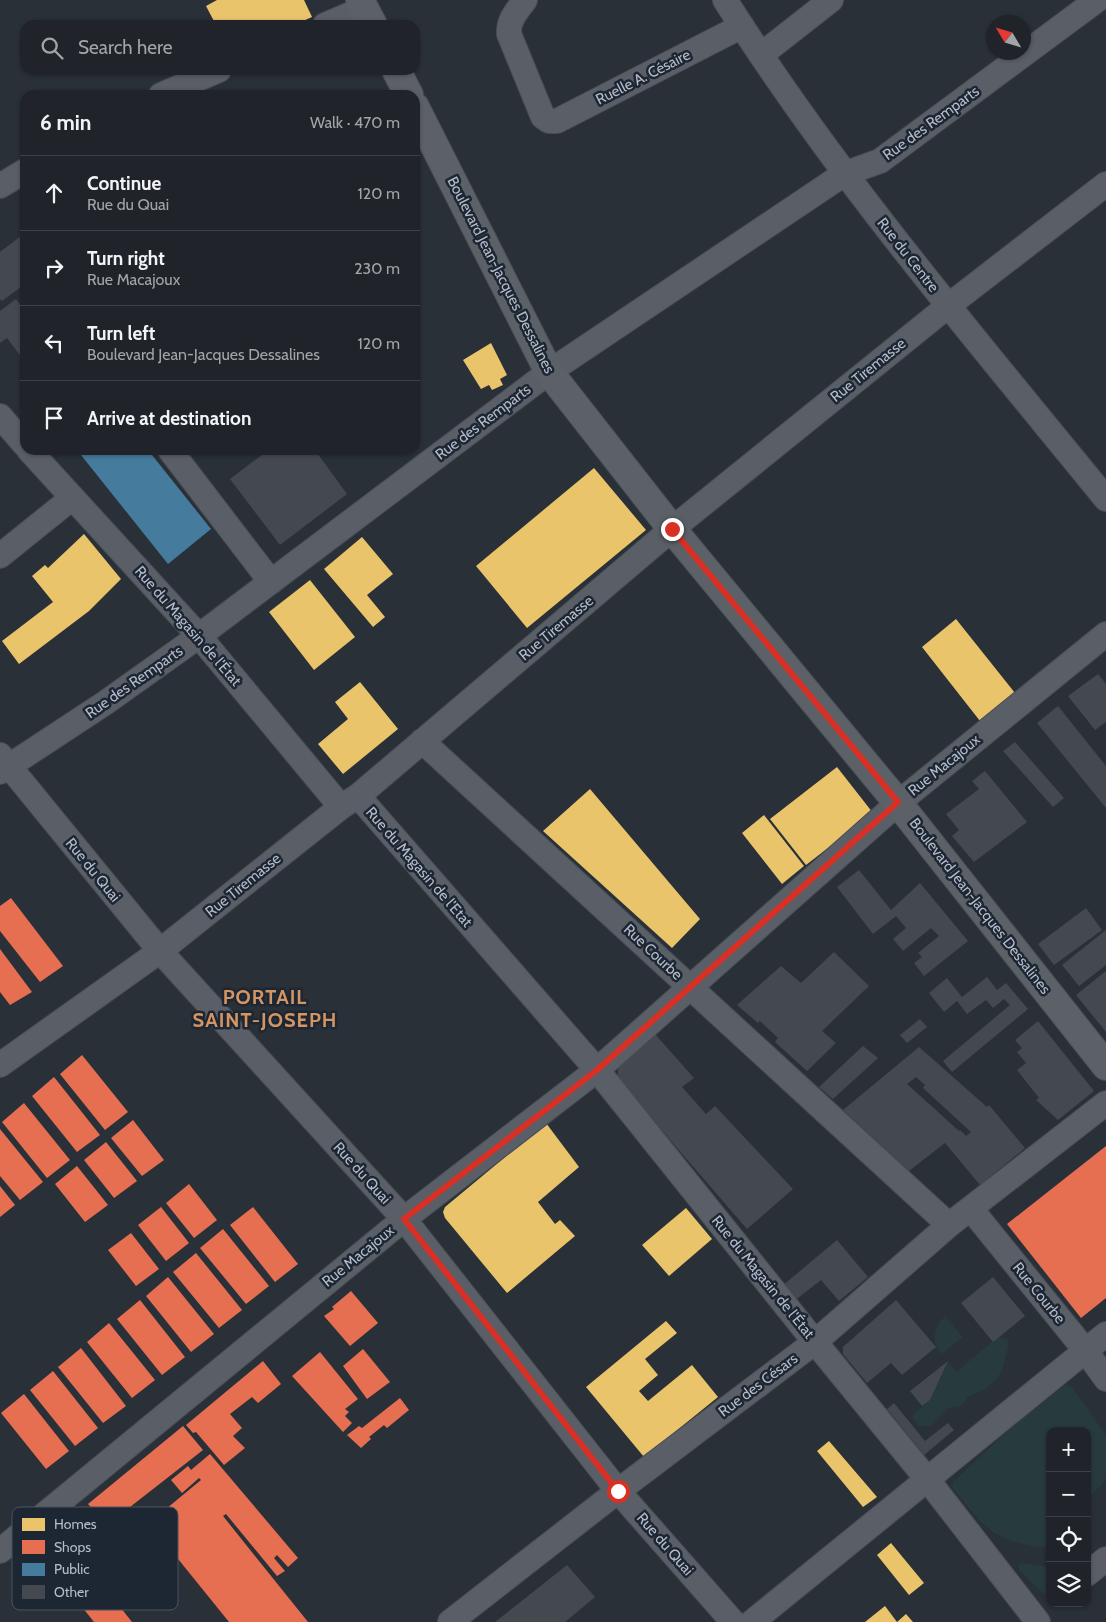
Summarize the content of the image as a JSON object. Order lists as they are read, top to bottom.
{
  "streets": {
    "main road": ["Boulevard Jean-Jacques Dessalines"],
    "street": [
      "Ruelle A. Césaire",
      "Rue des Remparts",
      "Rue du Centre",
      "Rue Tiremasse",
      "Rue du Magasin de l'État",
      "Rue Macajoux",
      "Rue du Magasin de l'Etat",
      "Rue du Quai",
      "Rue Courbe",
      "Rue des Césars"
    ]
  },
  "crossings": [
    ["Ruelle A. Césaire", "Rue du Centre"],
    ["Rue des Remparts", "Rue du Centre"],
    ["Rue des Remparts", "Boulevard Jean-Jacques Dessalines"],
    ["Rue des Remparts", "Rue du Magasin de l'État"],
    ["Rue des Remparts", "Rue du Quai"],
    ["Rue du Centre", "Rue Tiremasse"],
    ["Boulevard Jean-Jacques Dessalines", "Rue Tiremasse"],
    ["Boulevard Jean-Jacques Dessalines", "Rue Macajoux"],
    ["Rue Tiremasse", "Rue du Magasin de l'État"],
    ["Rue Tiremasse", "Rue du Magasin de l'Etat"],
    ["Rue Tiremasse", "Rue du Quai"],
    ["Rue Tiremasse", "Rue Courbe"],
    ["Rue du Magasin de l'État", "Rue Macajoux"],
    ["Rue du Magasin de l'État", "Rue du Magasin de l'Etat"],
    ["Rue du Magasin de l'État", "Rue des Césars"],
    ["Rue Macajoux", "Rue du Quai"],
    ["Rue Macajoux", "Rue Courbe"],
    ["Rue du Quai", "Rue des Césars"],
    ["Rue Courbe", "Rue des Césars"]
  ],
  "districts": ["PORTAIL SAINT-JOSEPH"],
  "legend": [
    "Homes",
    "Shops",
    "Public",
    "Other"
  ],
  "north": "top left",
  "page": {
    "search": "Search here",
    "heading": ["6 min", "Walk · 470 m"],
    "list": [
      ["Continue", "Rue du Quai", "120 m"],
      ["Turn right", "Rue Macajoux", "230 m"],
      ["Turn left", "Boulevard Jean-Jacques Dessalines", "120 m"],
      "Arrive at destination"
    ],
    "map_buttons": ["+", "−"]
  }
}
